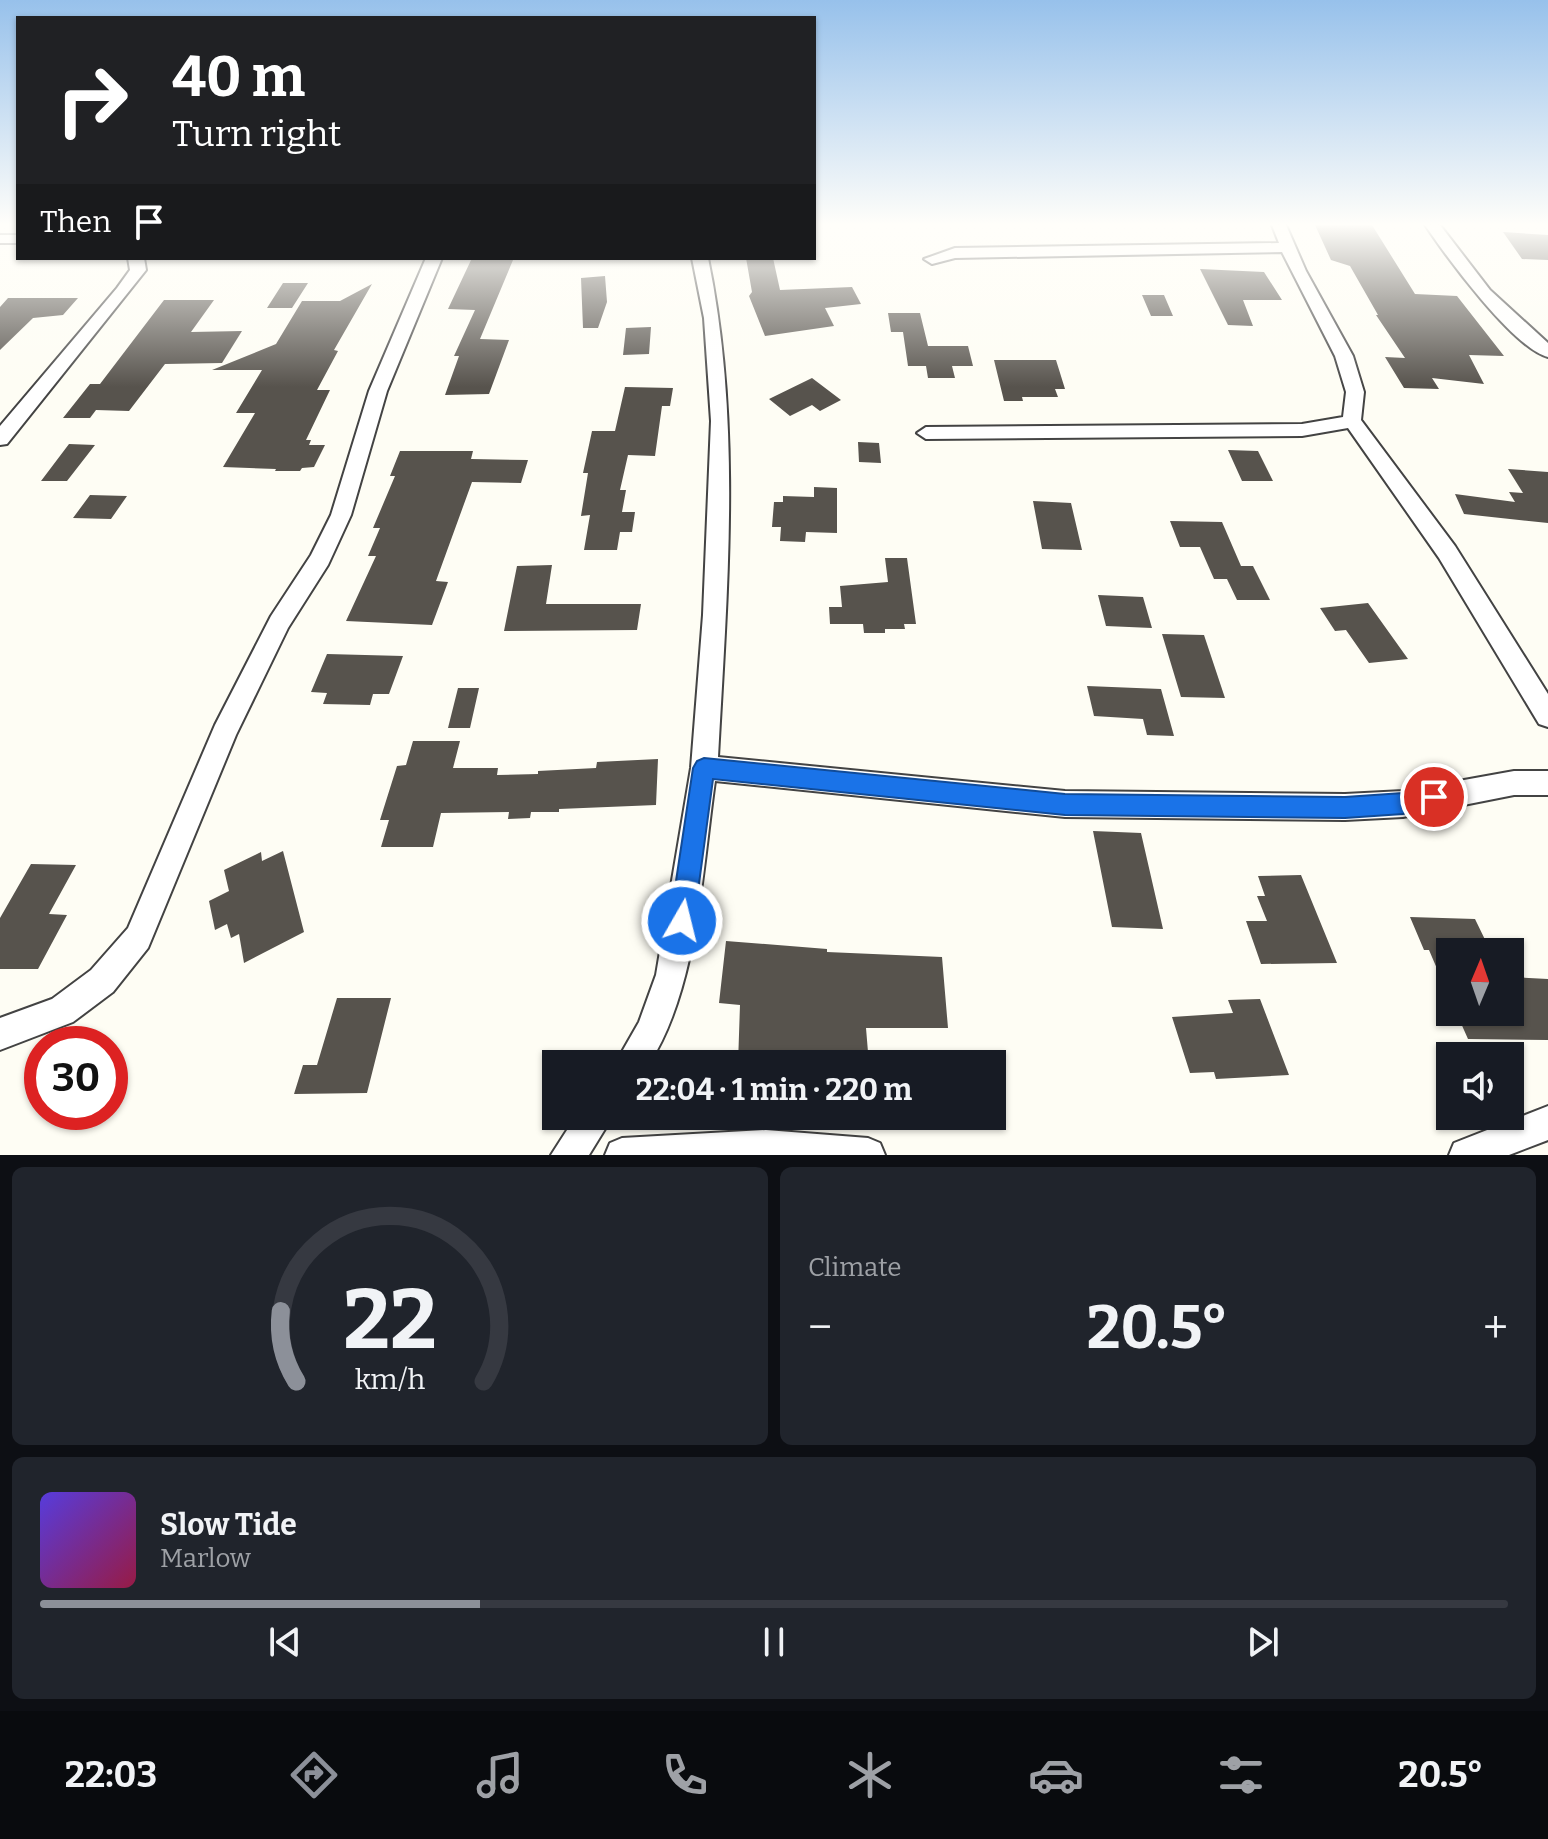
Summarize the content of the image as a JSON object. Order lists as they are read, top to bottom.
{
  "north": "top",
  "page": {
    "turn": ["40 m", "Turn right"],
    "then": "Then",
    "limit": "30",
    "trip": "22:04 · 1 min · 220 m",
    "tile": "Climate",
    "heat": ["−", "20.5°", "+"],
    "song": ["Slow Tide", "Marlow"],
    "tabs": ["22:03", "20.5°"],
    "gauge": ["22", "km/h"]
  }
}
